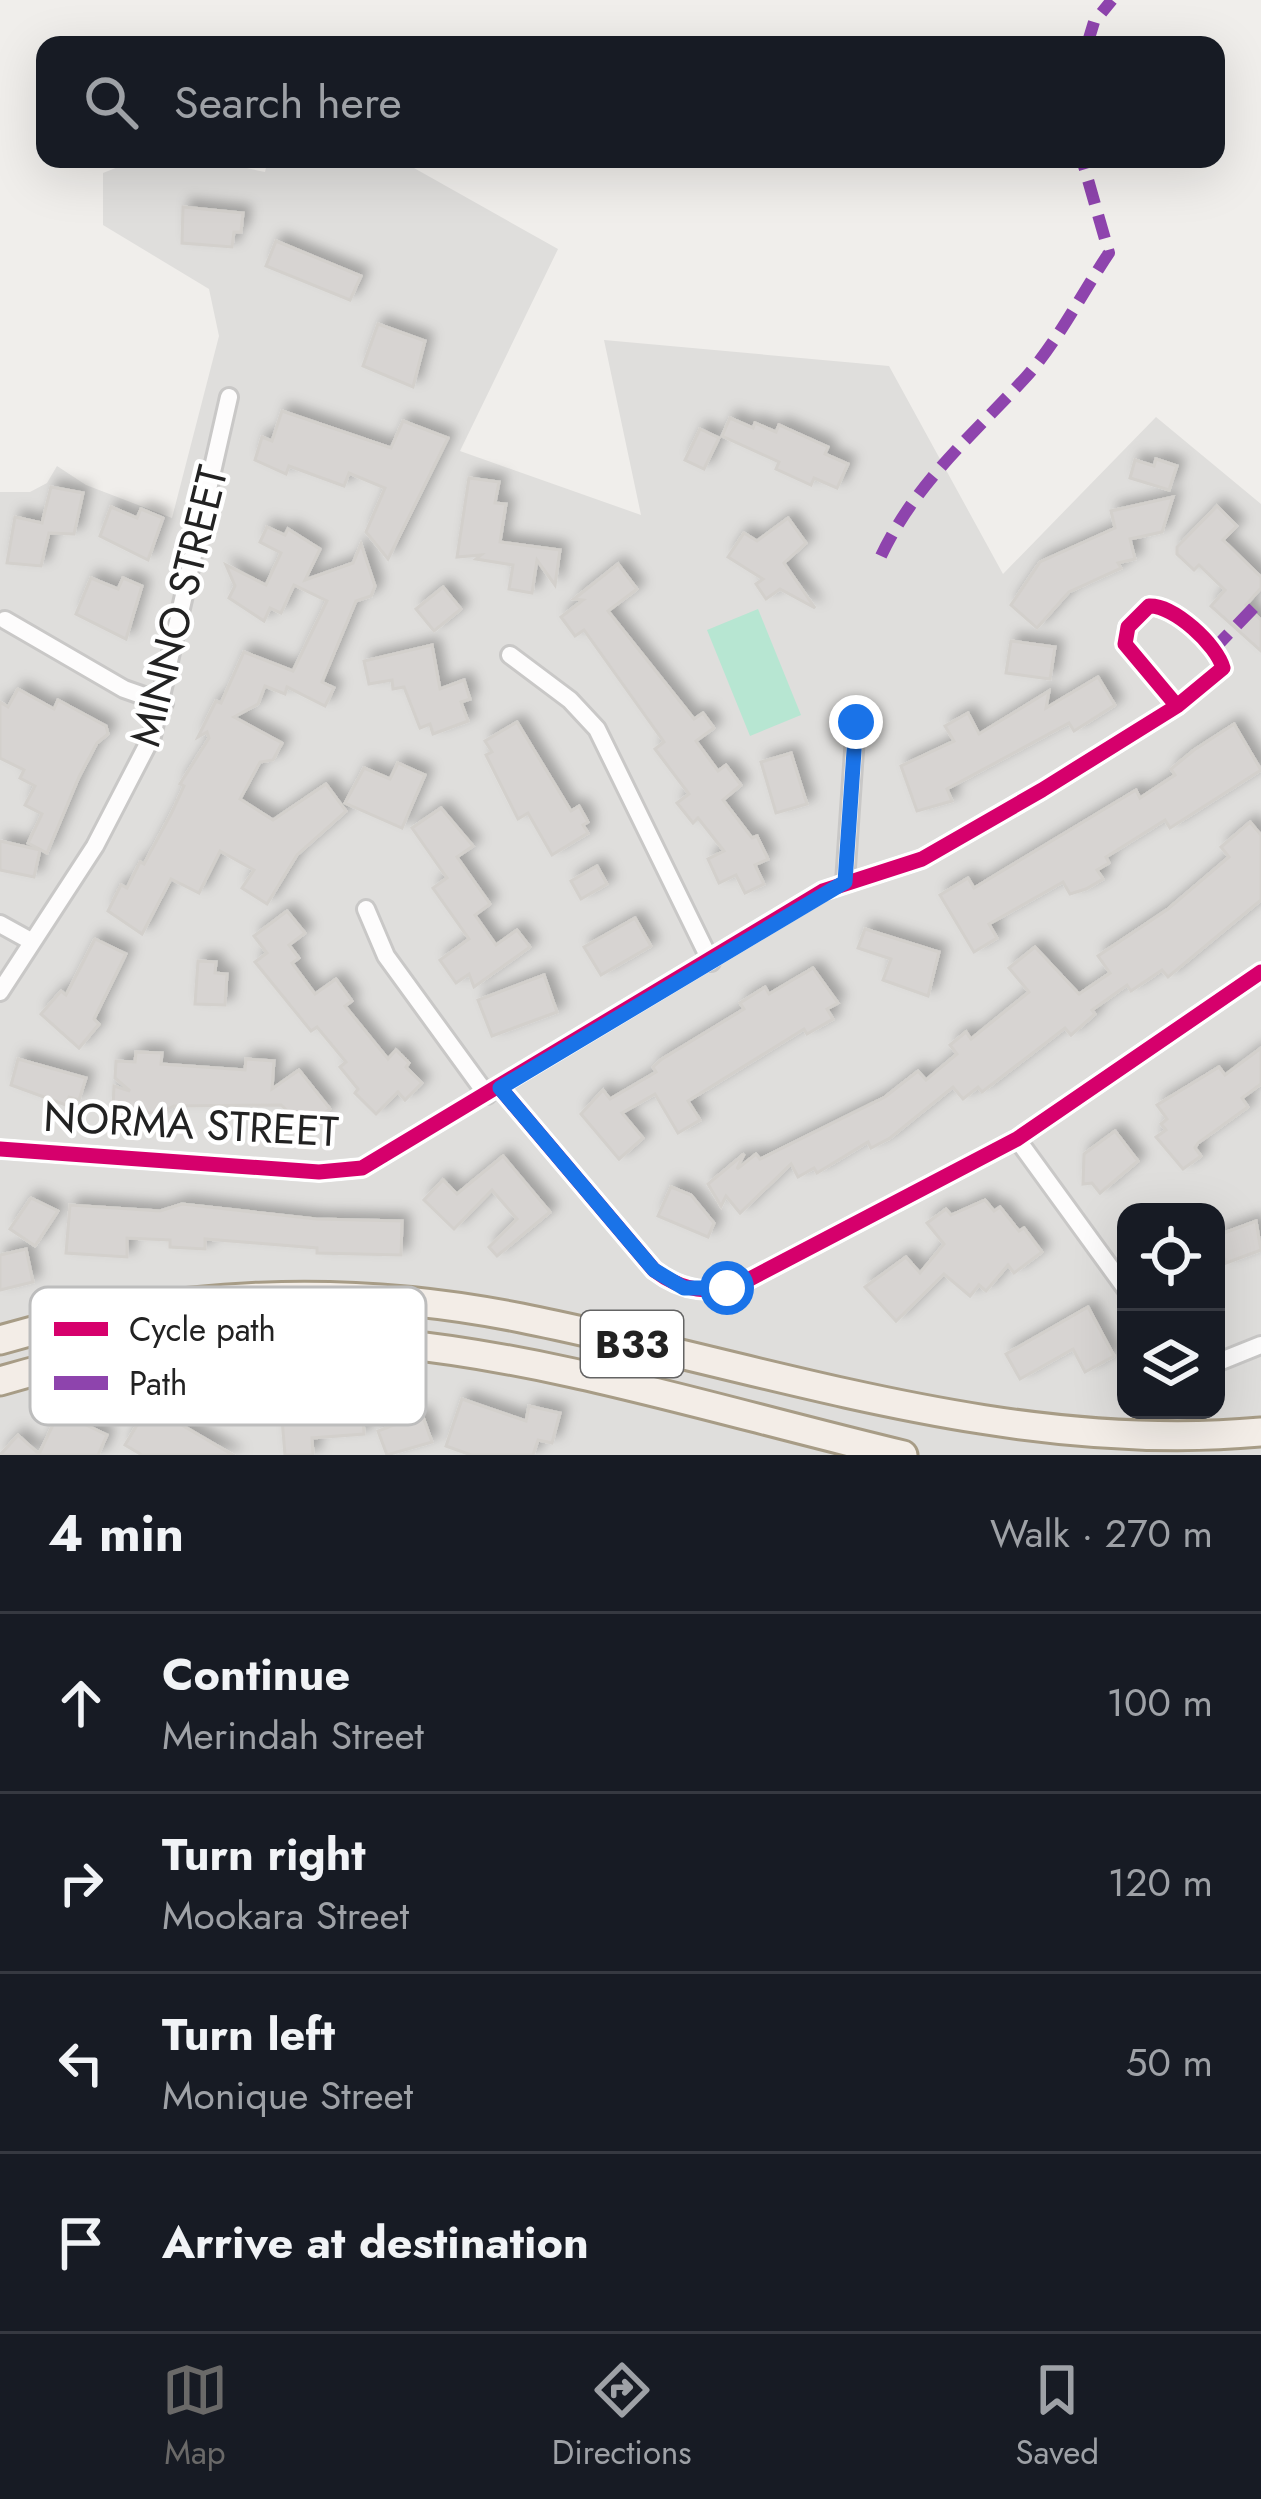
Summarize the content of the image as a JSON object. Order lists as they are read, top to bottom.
{
  "streets": {
    "main road": ["B33"],
    "street": ["MINNO STREET", "NORMA STREET"]
  },
  "legend": ["Cycle path", "Path"],
  "page": {
    "search": "Search here",
    "heading": ["4 min", "Walk · 270 m"],
    "list": [
      ["Continue", "Merindah Street", "100 m"],
      ["Turn right", "Mookara Street", "120 m"],
      ["Turn left", "Monique Street", "50 m"],
      "Arrive at destination"
    ],
    "nav": ["Map", "Directions", "Saved"]
  }
}
